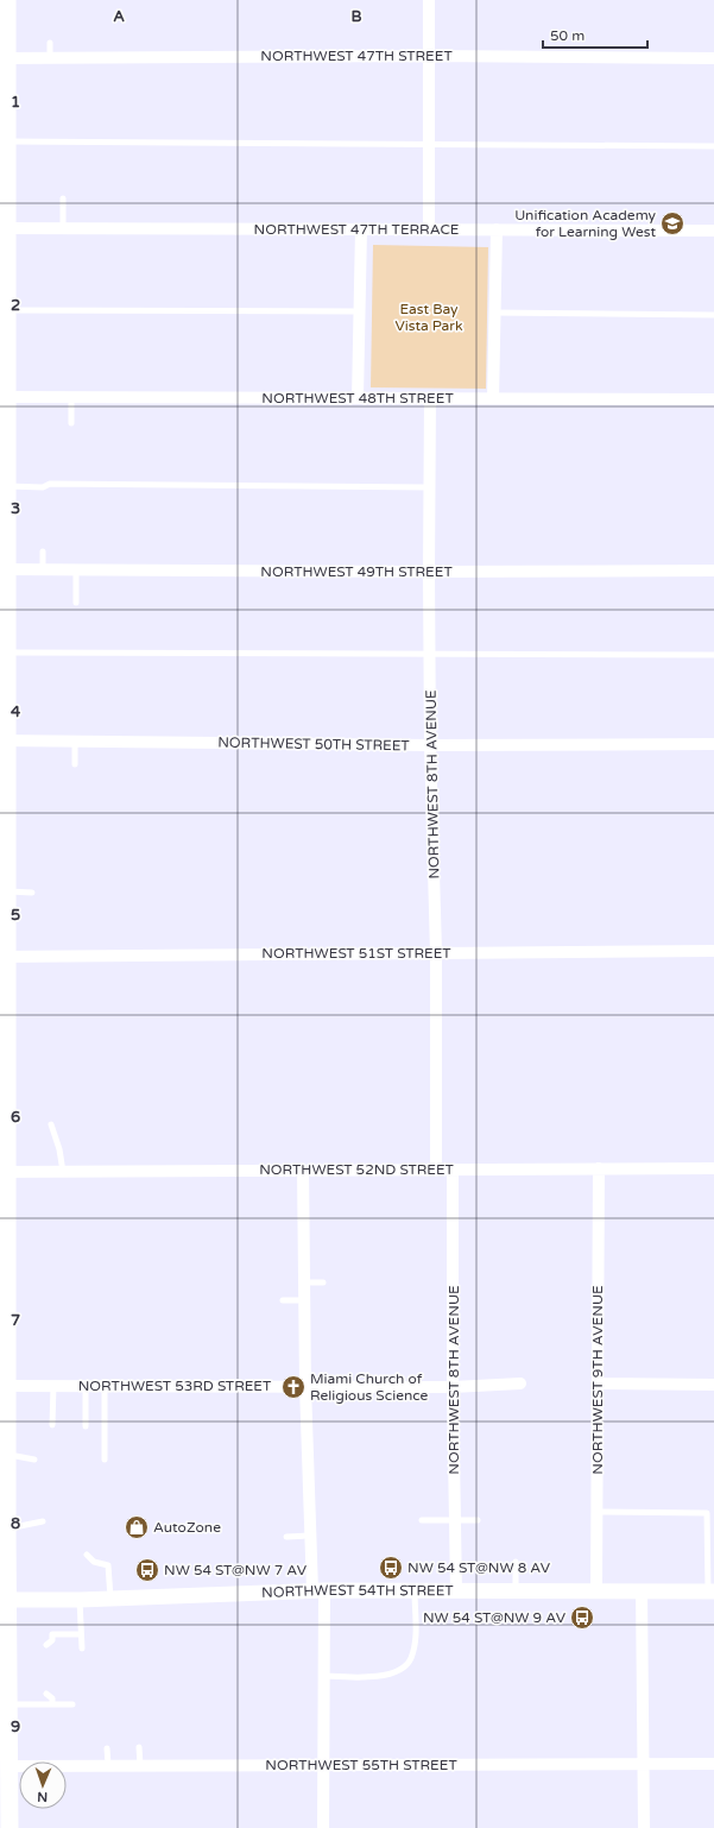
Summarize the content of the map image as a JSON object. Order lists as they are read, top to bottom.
{
  "streets": {
    "main road": ["NORTHWEST 54TH STREET"],
    "street": [
      "NORTHWEST 47TH STREET",
      "NORTHWEST 47TH TERRACE",
      "NORTHWEST 48TH STREET",
      "NORTHWEST 49TH STREET",
      "NORTHWEST 50TH STREET",
      "NORTHWEST 8TH AVENUE",
      "NORTHWEST 51ST STREET",
      "NORTHWEST 52ND STREET",
      "NORTHWEST 9TH AVENUE",
      "NORTHWEST 53RD STREET",
      "NORTHWEST 55TH STREET"
    ]
  },
  "crossings": [
    ["NORTHWEST 48TH STREET", "NORTHWEST 8TH AVENUE"],
    ["NORTHWEST 49TH STREET", "NORTHWEST 8TH AVENUE"],
    ["NORTHWEST 50TH STREET", "NORTHWEST 8TH AVENUE"],
    ["NORTHWEST 8TH AVENUE", "NORTHWEST 51ST STREET"],
    ["NORTHWEST 8TH AVENUE", "NORTHWEST 52ND STREET"],
    ["NORTHWEST 8TH AVENUE", "NORTHWEST 53RD STREET"],
    ["NORTHWEST 8TH AVENUE", "NORTHWEST 54TH STREET"],
    ["NORTHWEST 52ND STREET", "NORTHWEST 9TH AVENUE"],
    ["NORTHWEST 9TH AVENUE", "NORTHWEST 54TH STREET"]
  ],
  "parks": ["East Bay Vista Park"],
  "places": {
    "school or university": ["Unification Academy for Learning West"],
    "church": ["Miami Church of Religious Science"],
    "shop": ["AutoZone"],
    "bus stop": ["NW 54 ST@NW 8 AV", "NW 54 ST@NW 7 AV", "NW 54 ST@NW 9 AV"]
  },
  "scale_bar": "50 m",
  "north": "bottom",
  "grid": {
    "columns": ["A", "B"],
    "rows": [
      "1",
      "2",
      "3",
      "4",
      "5",
      "6",
      "7",
      "8",
      "9"
    ]
  }
}
